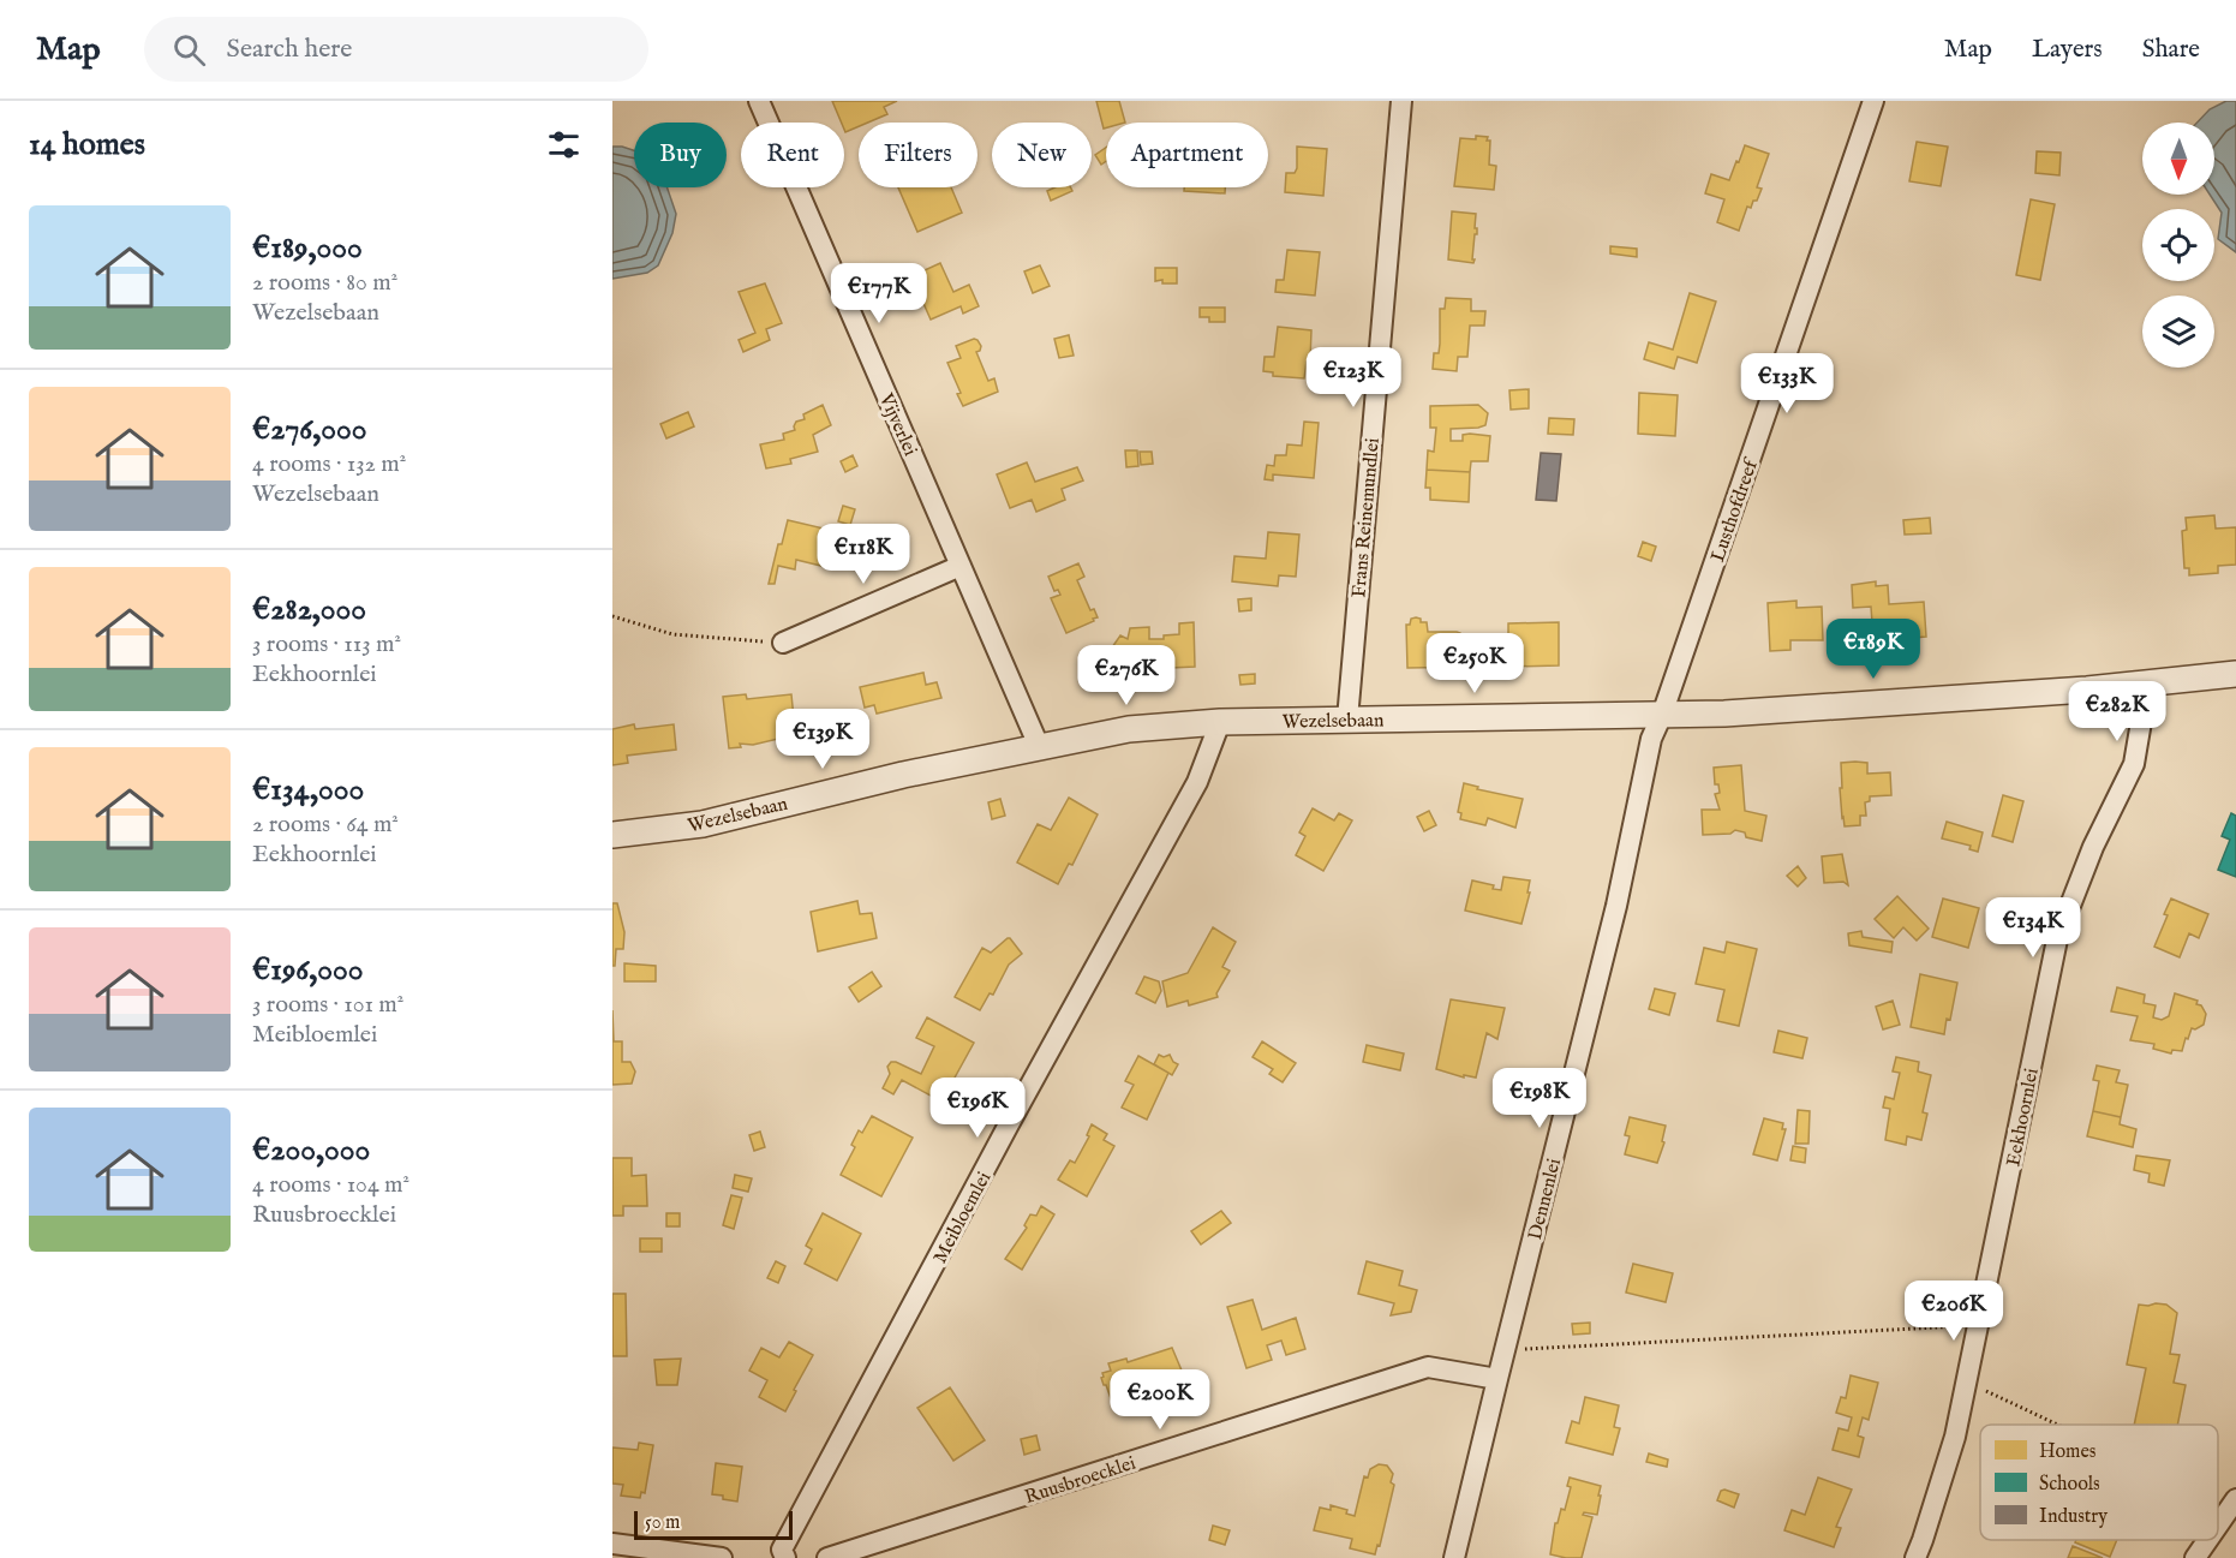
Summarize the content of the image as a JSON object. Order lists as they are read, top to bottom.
{
  "streets": {
    "street": [
      "Vijverlei",
      "Lusthofdreef",
      "Frans Reinemundlei",
      "Wezelsebaan",
      "Eekhoornlei",
      "Dennenlei",
      "Meibloemlei",
      "Ruusbroecklei"
    ]
  },
  "crossings": [
    ["Vijverlei", "Wezelsebaan"],
    ["Lusthofdreef", "Wezelsebaan"],
    ["Lusthofdreef", "Dennenlei"],
    ["Frans Reinemundlei", "Wezelsebaan"],
    ["Wezelsebaan", "Eekhoornlei"],
    ["Wezelsebaan", "Dennenlei"],
    ["Wezelsebaan", "Meibloemlei"],
    ["Dennenlei", "Ruusbroecklei"]
  ],
  "legend": ["Homes", "Schools", "Industry"],
  "scale_bar": "50 m",
  "north": "bottom",
  "page": {
    "header": "Map",
    "search": "Search here",
    "nav": ["Map", "Layers", "Share"],
    "heading": "14 homes",
    "chip": [
      "Buy",
      "Rent",
      "Filters",
      "New",
      "Apartment"
    ],
    "list": [
      {
        "name": "€189,000",
        "note": "2 rooms · 80 m² · Wezelsebaan"
      },
      {
        "name": "€276,000",
        "note": "4 rooms · 132 m² · Wezelsebaan"
      },
      {
        "name": "€282,000",
        "note": "3 rooms · 113 m² · Eekhoornlei"
      },
      {
        "name": "€134,000",
        "note": "2 rooms · 64 m² · Eekhoornlei"
      },
      {
        "name": "€196,000",
        "note": "3 rooms · 101 m² · Meibloemlei"
      },
      {
        "name": "€200,000",
        "note": "4 rooms · 104 m² · Ruusbroecklei"
      }
    ],
    "price": [
      "€177K",
      "€123K",
      "€133K",
      "€118K",
      "€189K",
      "€250K",
      "€276K",
      "€282K",
      "€139K",
      "€134K",
      "€198K",
      "€196K",
      "€206K",
      "€200K"
    ],
    "scale": "50 m"
  }
}
